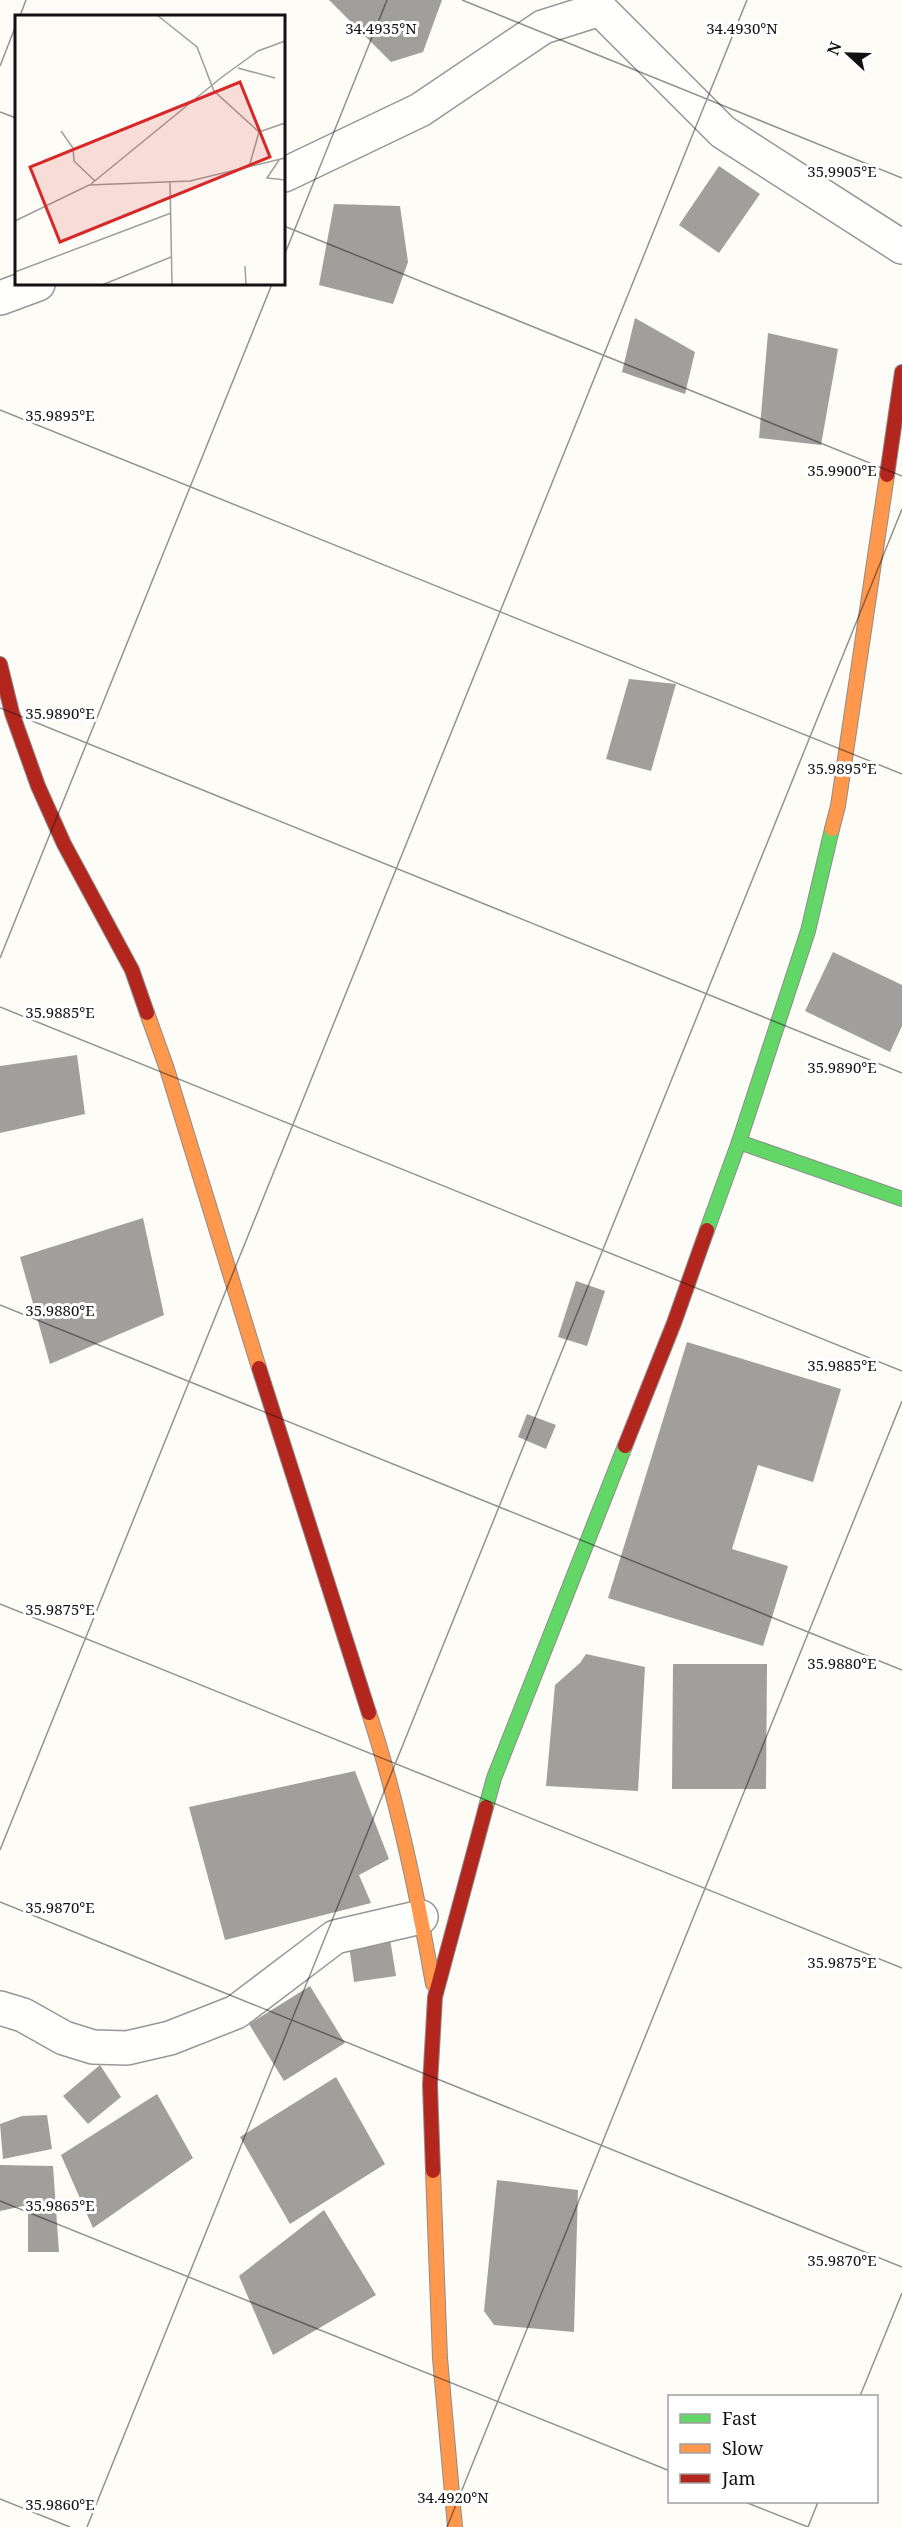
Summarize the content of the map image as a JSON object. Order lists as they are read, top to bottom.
{
  "legend": ["Fast", "Slow", "Jam"],
  "north": "left",
  "coordinates": [
    "34.4935°N",
    "34.4930°N",
    "35.9905°E",
    "35.9895°E",
    "35.9900°E",
    "35.9890°E",
    "35.9885°E",
    "35.9880°E",
    "35.9875°E",
    "35.9870°E",
    "35.9865°E",
    "34.4920°N",
    "35.9860°E"
  ]
}
